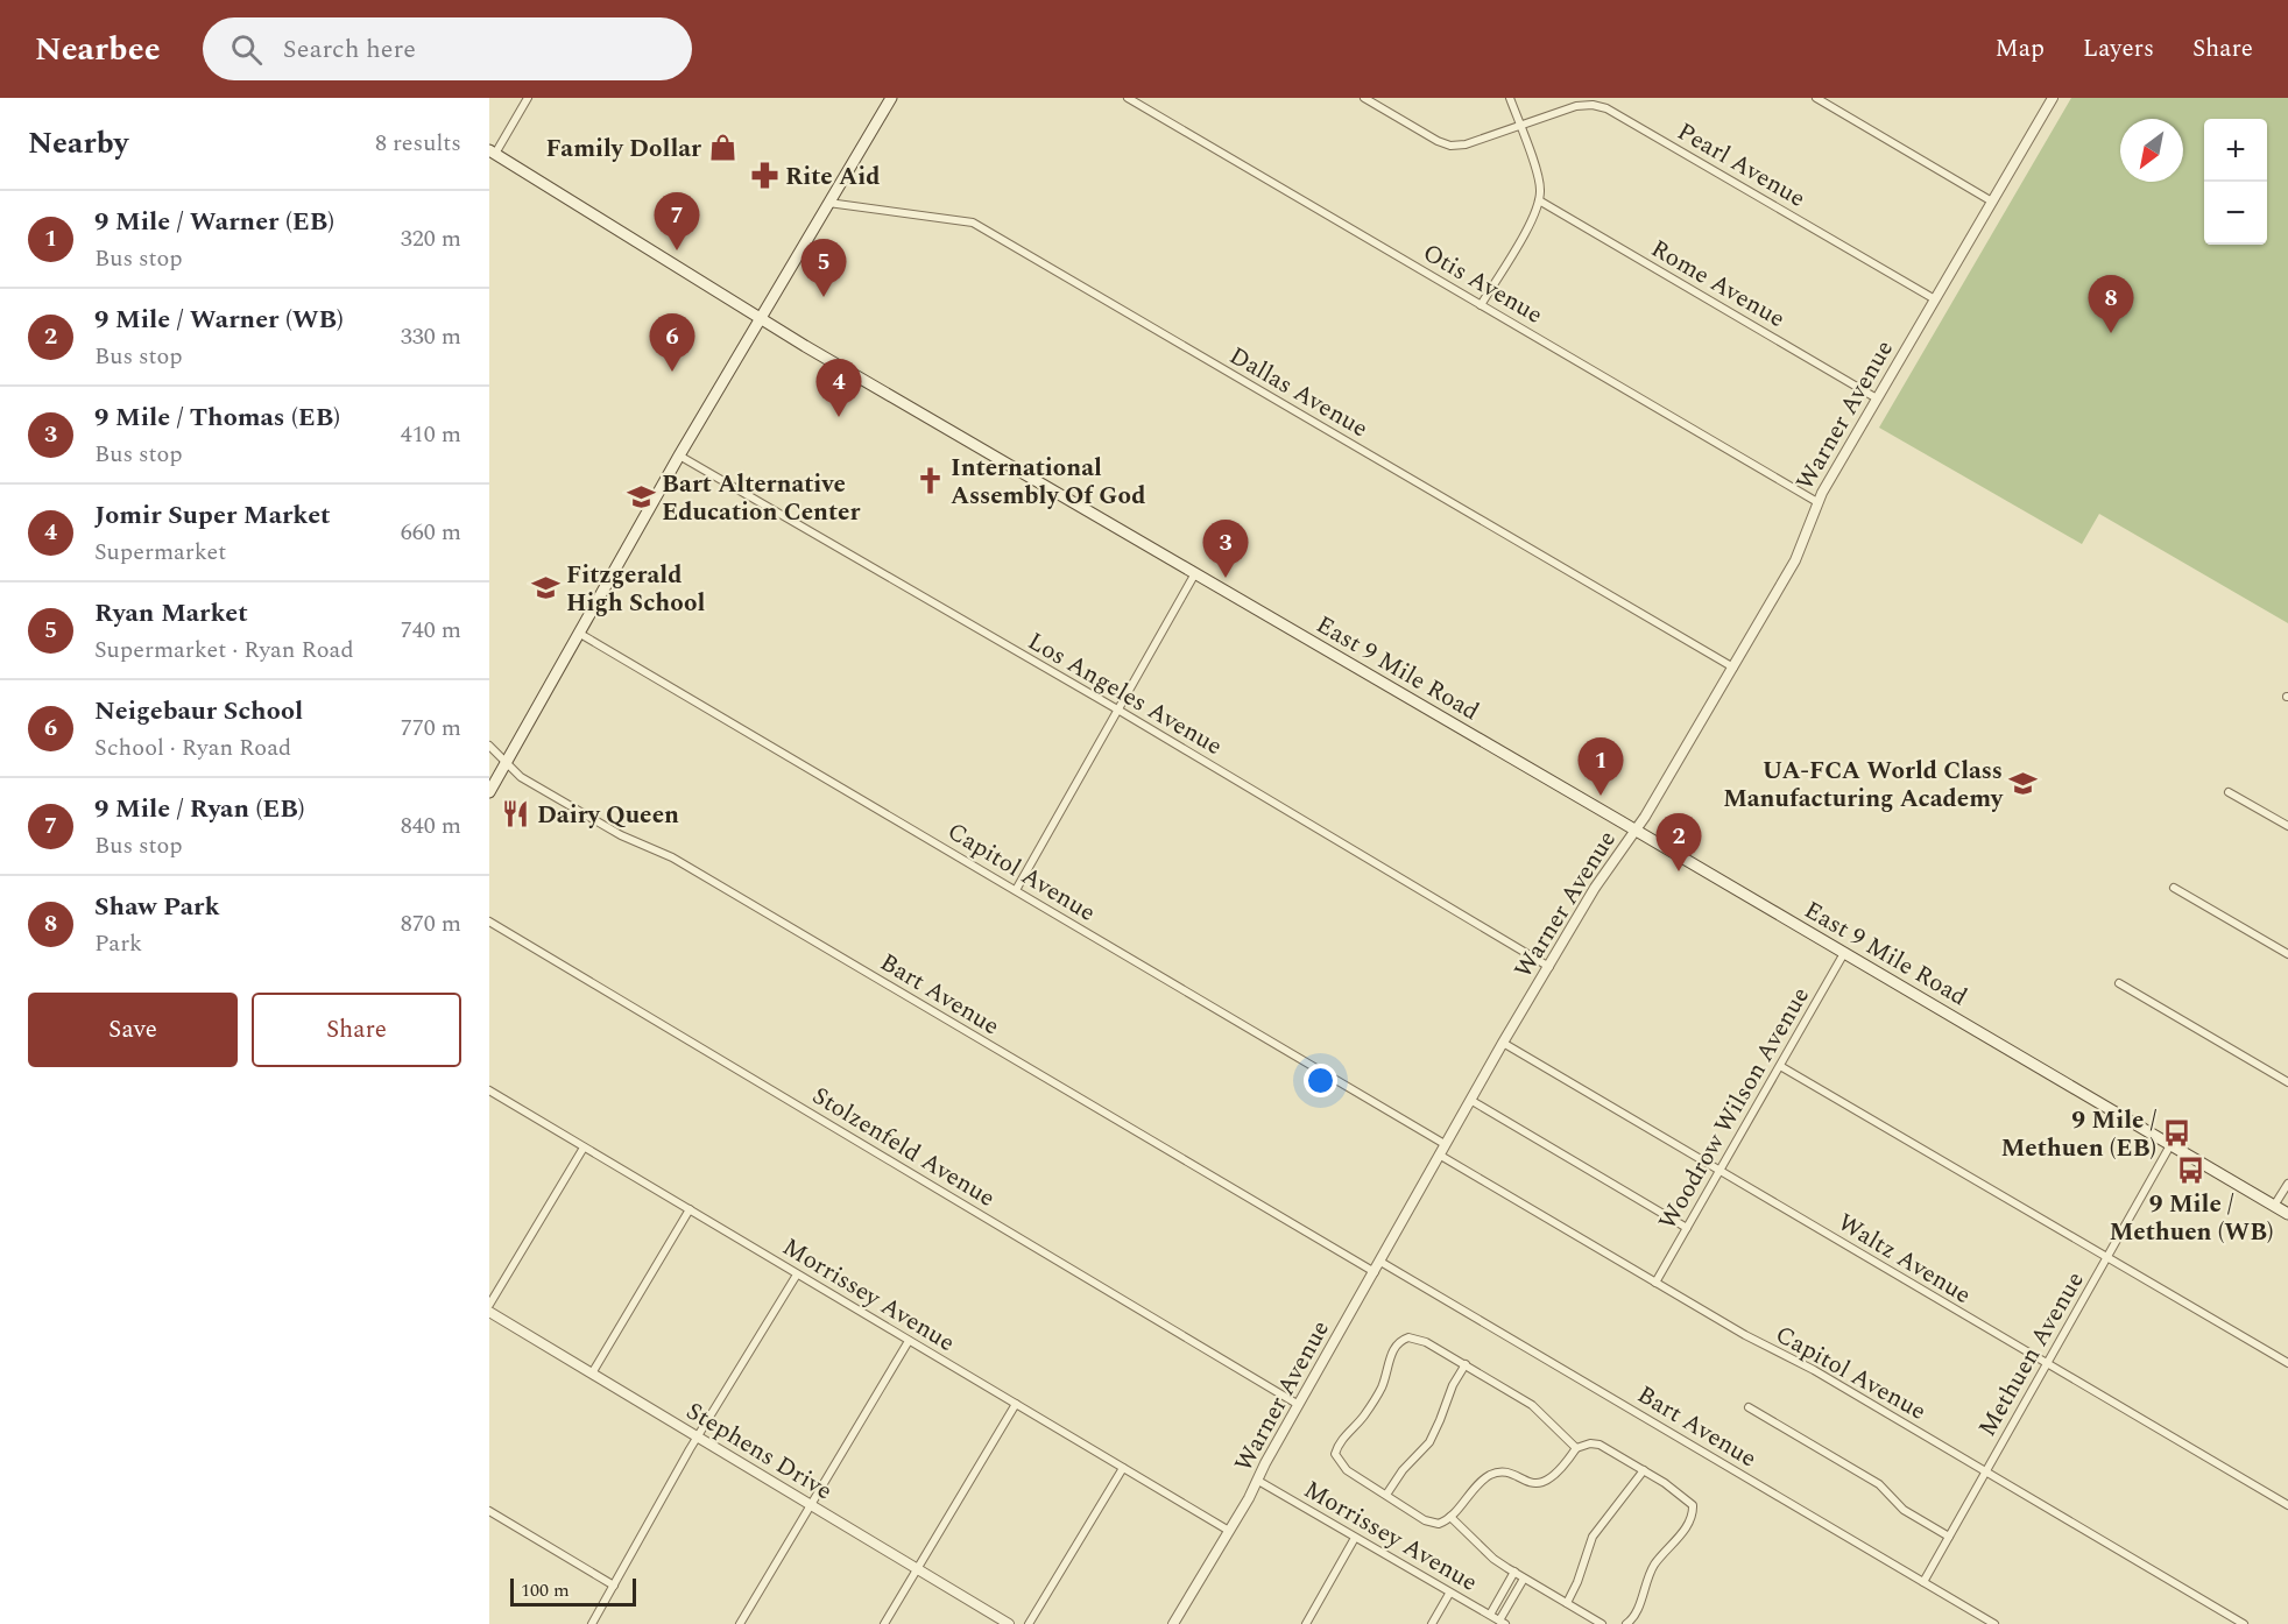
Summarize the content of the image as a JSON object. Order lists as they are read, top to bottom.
{
  "streets": {
    "main road": ["East 9 Mile Road"],
    "street": [
      "Pearl Avenue",
      "Otis Avenue",
      "Rome Avenue",
      "Dallas Avenue",
      "Warner Avenue",
      "Los Angeles Avenue",
      "Capitol Avenue",
      "Bart Avenue",
      "Woodrow Wilson Avenue",
      "Stolzenfeld Avenue",
      "Waltz Avenue",
      "Morrissey Avenue",
      "Methuen Avenue",
      "Stephens Drive"
    ]
  },
  "crossings": [
    ["Pearl Avenue", "Warner Avenue"],
    ["Otis Avenue", "Warner Avenue"],
    ["Rome Avenue", "Warner Avenue"],
    ["Dallas Avenue", "Warner Avenue"],
    ["Warner Avenue", "East 9 Mile Road"],
    ["Warner Avenue", "Los Angeles Avenue"],
    ["Warner Avenue", "Capitol Avenue"],
    ["Warner Avenue", "Bart Avenue"],
    ["Warner Avenue", "Stolzenfeld Avenue"],
    ["Warner Avenue", "Waltz Avenue"],
    ["Warner Avenue", "Morrissey Avenue"],
    ["East 9 Mile Road", "Woodrow Wilson Avenue"],
    ["East 9 Mile Road", "Methuen Avenue"],
    ["Capitol Avenue", "Woodrow Wilson Avenue"],
    ["Capitol Avenue", "Methuen Avenue"],
    ["Bart Avenue", "Methuen Avenue"],
    ["Woodrow Wilson Avenue", "Waltz Avenue"],
    ["Waltz Avenue", "Methuen Avenue"]
  ],
  "places": {
    "shop": ["Family Dollar"],
    "pharmacy": ["Rite Aid"],
    "church": ["International Assembly Of God"],
    "school or university": ["Bart Alternative Education Center", "Fitzgerald High School", "UA-FCA World Class Manufacturing Academy"],
    "restaurant": ["Dairy Queen"],
    "bus stop": ["9 Mile / Methuen (EB)", "9 Mile / Methuen (WB)"]
  },
  "scale_bar": "100 m",
  "north": "bottom left",
  "page": {
    "header": "Nearbee",
    "search": "Search here",
    "nav": ["Map", "Layers", "Share"],
    "heading": ["Nearby", "8 results"],
    "map_buttons": ["+", "−"],
    "list": [
      {
        "mark": "1",
        "name": "9 Mile / Warner (EB)",
        "note": "Bus stop",
        "value": "320 m"
      },
      {
        "mark": "2",
        "name": "9 Mile / Warner (WB)",
        "note": "Bus stop",
        "value": "330 m"
      },
      {
        "mark": "3",
        "name": "9 Mile / Thomas (EB)",
        "note": "Bus stop",
        "value": "410 m"
      },
      {
        "mark": "4",
        "name": "Jomir Super Market",
        "note": "Supermarket",
        "value": "660 m"
      },
      {
        "mark": "5",
        "name": "Ryan Market",
        "note": "Supermarket · Ryan Road",
        "value": "740 m"
      },
      {
        "mark": "6",
        "name": "Neigebaur School",
        "note": "School · Ryan Road",
        "value": "770 m"
      },
      {
        "mark": "7",
        "name": "9 Mile / Ryan (EB)",
        "note": "Bus stop",
        "value": "840 m"
      },
      {
        "mark": "8",
        "name": "Shaw Park",
        "note": "Park",
        "value": "870 m"
      }
    ],
    "pins": [
      "7",
      "5",
      "8",
      "6",
      "4",
      "3",
      "1",
      "2"
    ],
    "buttons": ["Save", "Share"],
    "scale": "100 m"
  }
}
